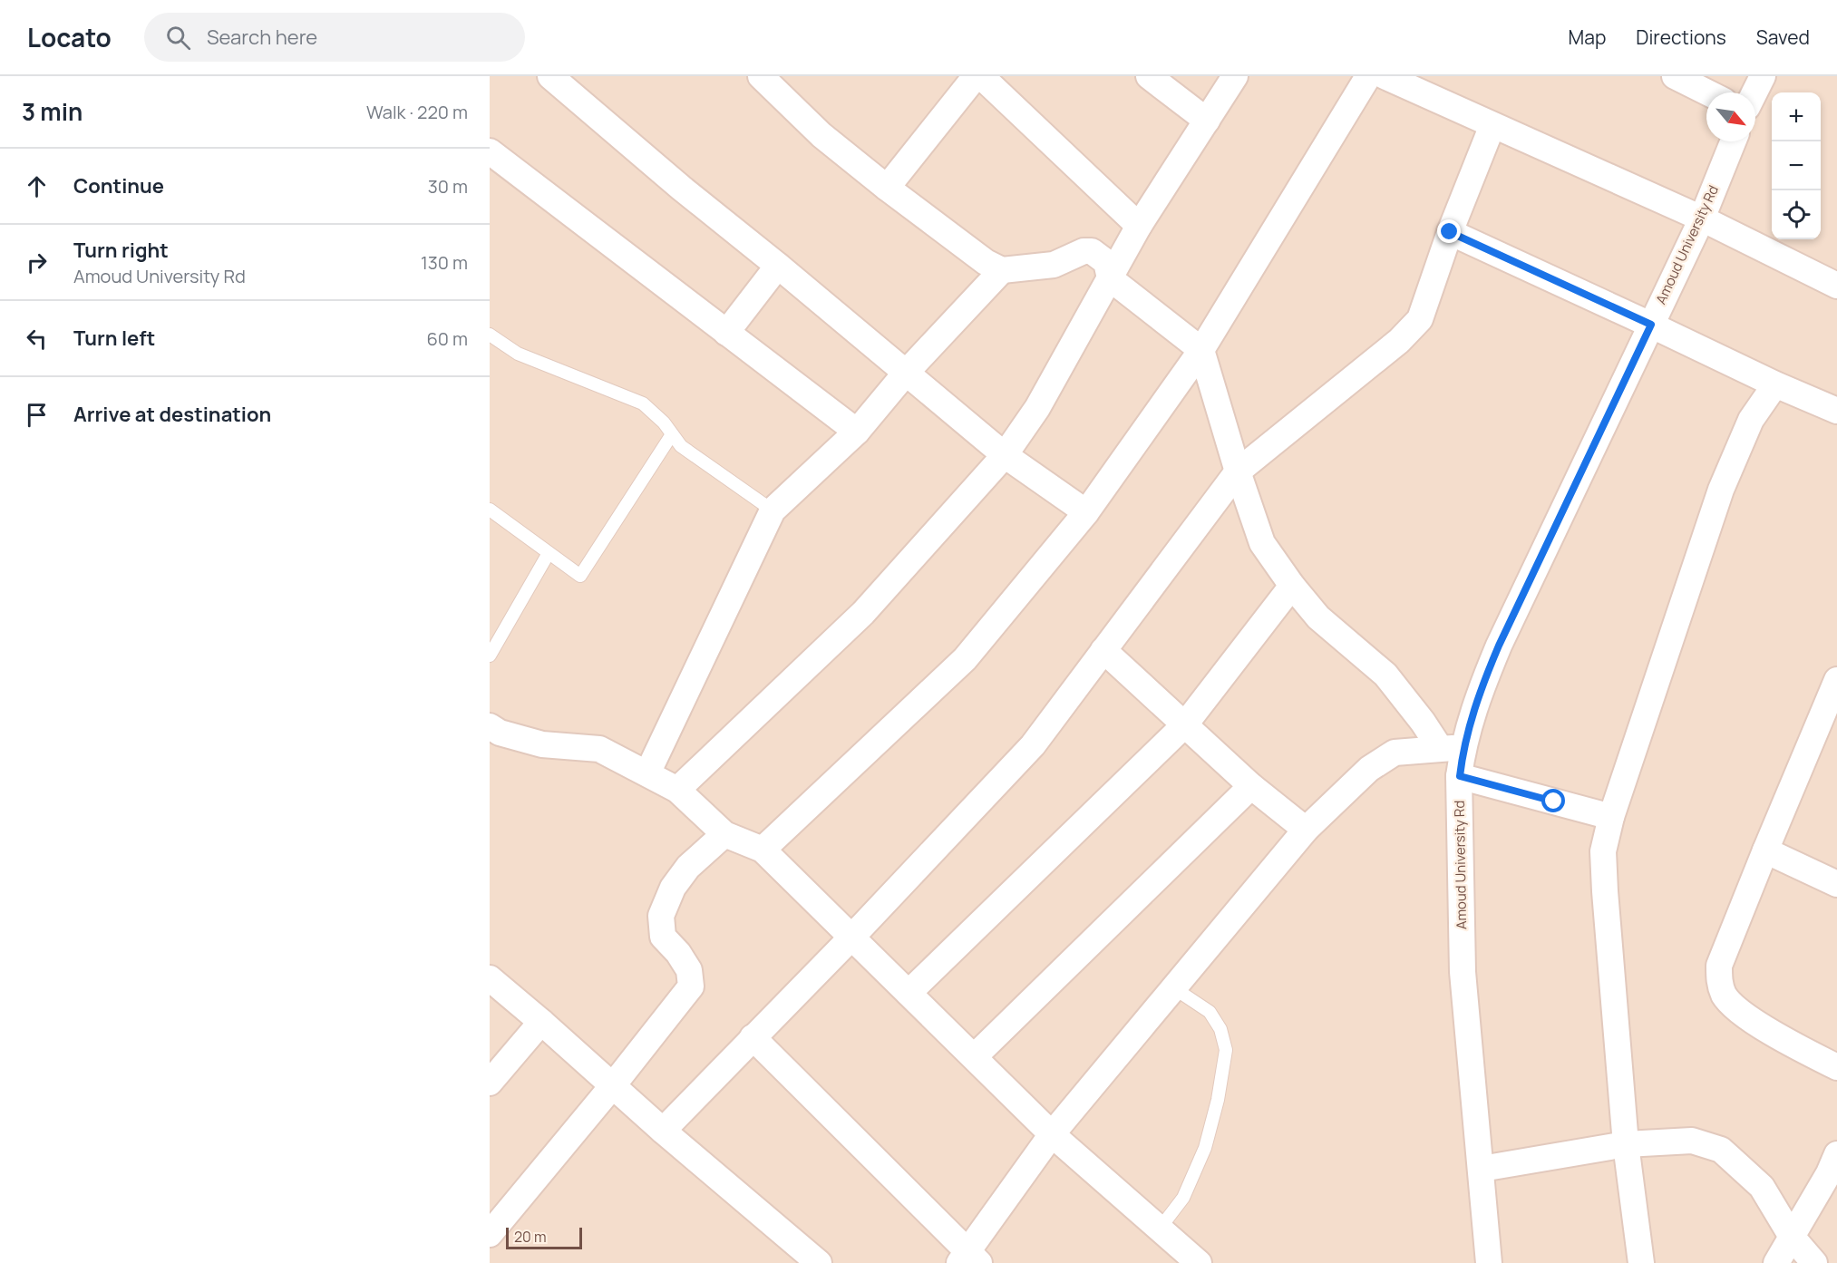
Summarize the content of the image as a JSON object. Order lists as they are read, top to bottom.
{
  "streets": {
    "street": ["Amoud University Rd"]
  },
  "scale_bar": "20 m",
  "north": "bottom right",
  "page": {
    "header": "Locato",
    "search": "Search here",
    "nav": ["Map", "Directions", "Saved"],
    "heading": ["3 min", "Walk · 220 m"],
    "map_buttons": ["+", "−"],
    "list": [
      ["Continue", "30 m"],
      ["Turn right", "Amoud University Rd", "130 m"],
      ["Turn left", "60 m"],
      "Arrive at destination"
    ],
    "scale": "20 m"
  }
}
